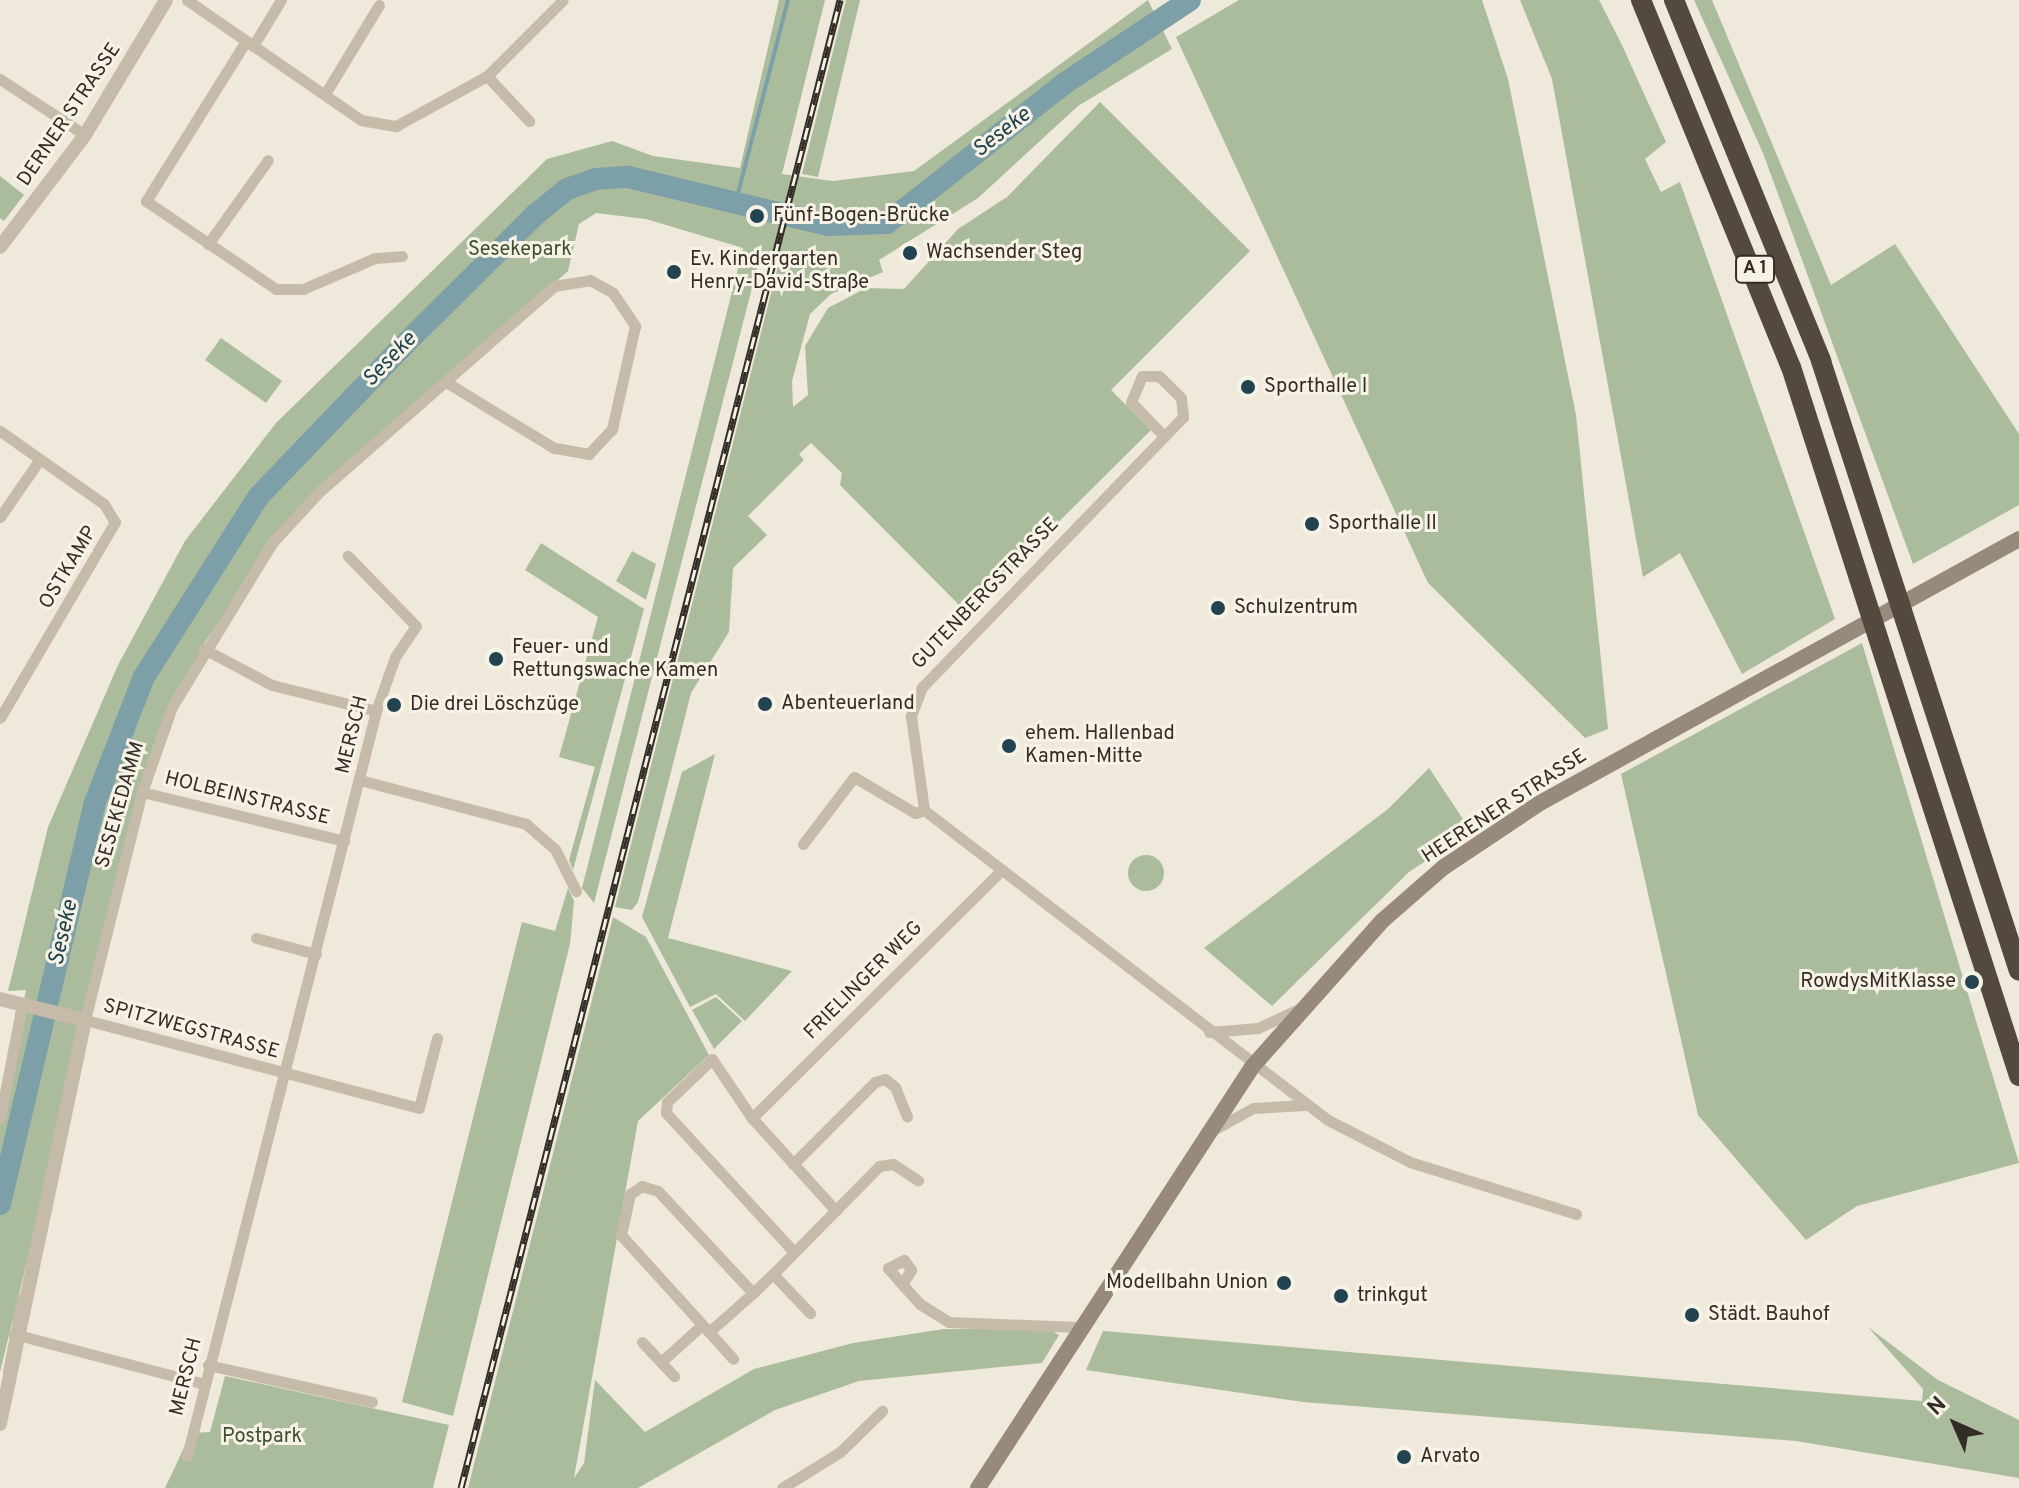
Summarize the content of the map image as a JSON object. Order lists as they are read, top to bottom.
{
  "streets": {
    "highway": ["A 1"],
    "main road": ["HEERENER STRASSE"],
    "street": [
      "DERNER STRASSE",
      "OSTKAMP",
      "GUTENBERGSTRASSE",
      "MERSCH",
      "HOLBEINSTRASSE",
      "SESEKEDAMM",
      "FRIELINGER WEG",
      "SPITZWEGSTRASSE"
    ]
  },
  "crossings": [
    ["MERSCH", "HOLBEINSTRASSE"],
    ["MERSCH", "SPITZWEGSTRASSE"],
    ["HOLBEINSTRASSE", "SESEKEDAMM"],
    ["SESEKEDAMM", "SPITZWEGSTRASSE"]
  ],
  "water": ["Seseke"],
  "parks": ["Sesekepark", "Postpark"],
  "places": [
    "Fünf-Bogen-Brücke",
    "Wachsender Steg",
    "Ev. Kindergarten Henry-David-Straße",
    "Sporthalle I",
    "Sporthalle II",
    "Schulzentrum",
    "Feuer- und Rettungswache Kamen",
    "Abenteuerland",
    "Die drei Löschzüge",
    "ehem. Hallenbad Kamen-Mitte",
    "RowdysMitKlasse",
    "Modellbahn Union",
    "trinkgut",
    "Städt. Bauhof",
    "Arvato"
  ],
  "north": "top left"
}
